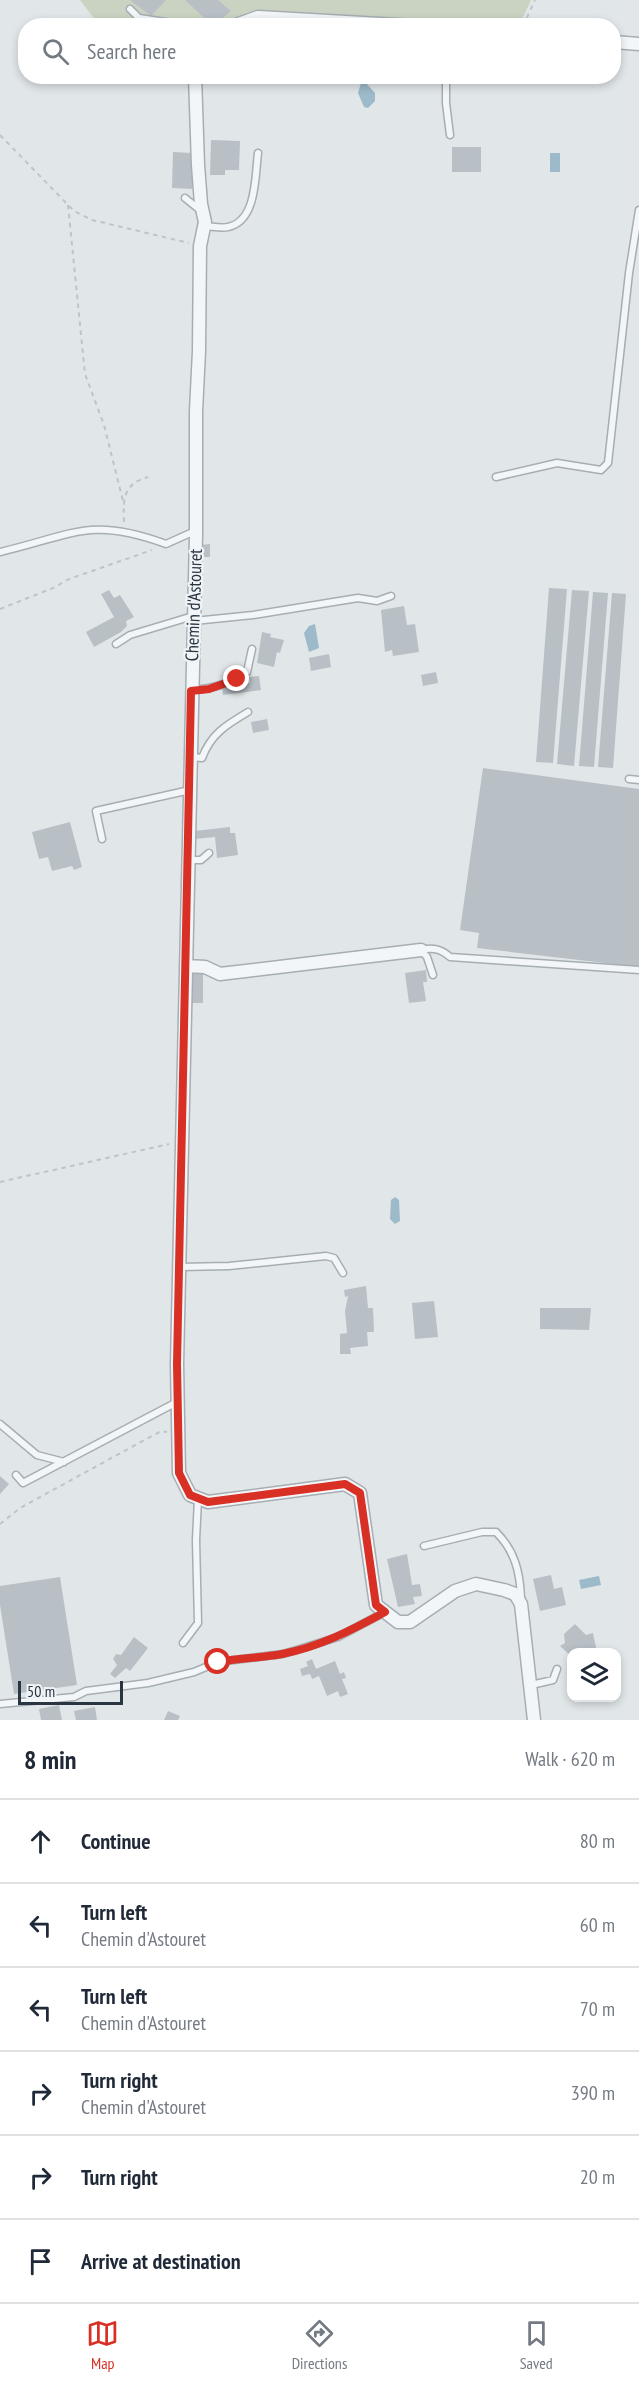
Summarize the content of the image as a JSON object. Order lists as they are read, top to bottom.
{
  "streets": {
    "street": ["Chemin d'Astouret"]
  },
  "scale_bar": "50 m",
  "page": {
    "search": "Search here",
    "scale": "50 m",
    "heading": ["8 min", "Walk · 620 m"],
    "list": [
      ["Continue", "80 m"],
      ["Turn left", "Chemin d'Astouret", "60 m"],
      ["Turn left", "Chemin d'Astouret", "70 m"],
      ["Turn right", "Chemin d'Astouret", "390 m"],
      ["Turn right", "20 m"],
      "Arrive at destination"
    ],
    "nav": ["Map", "Directions", "Saved"]
  }
}
